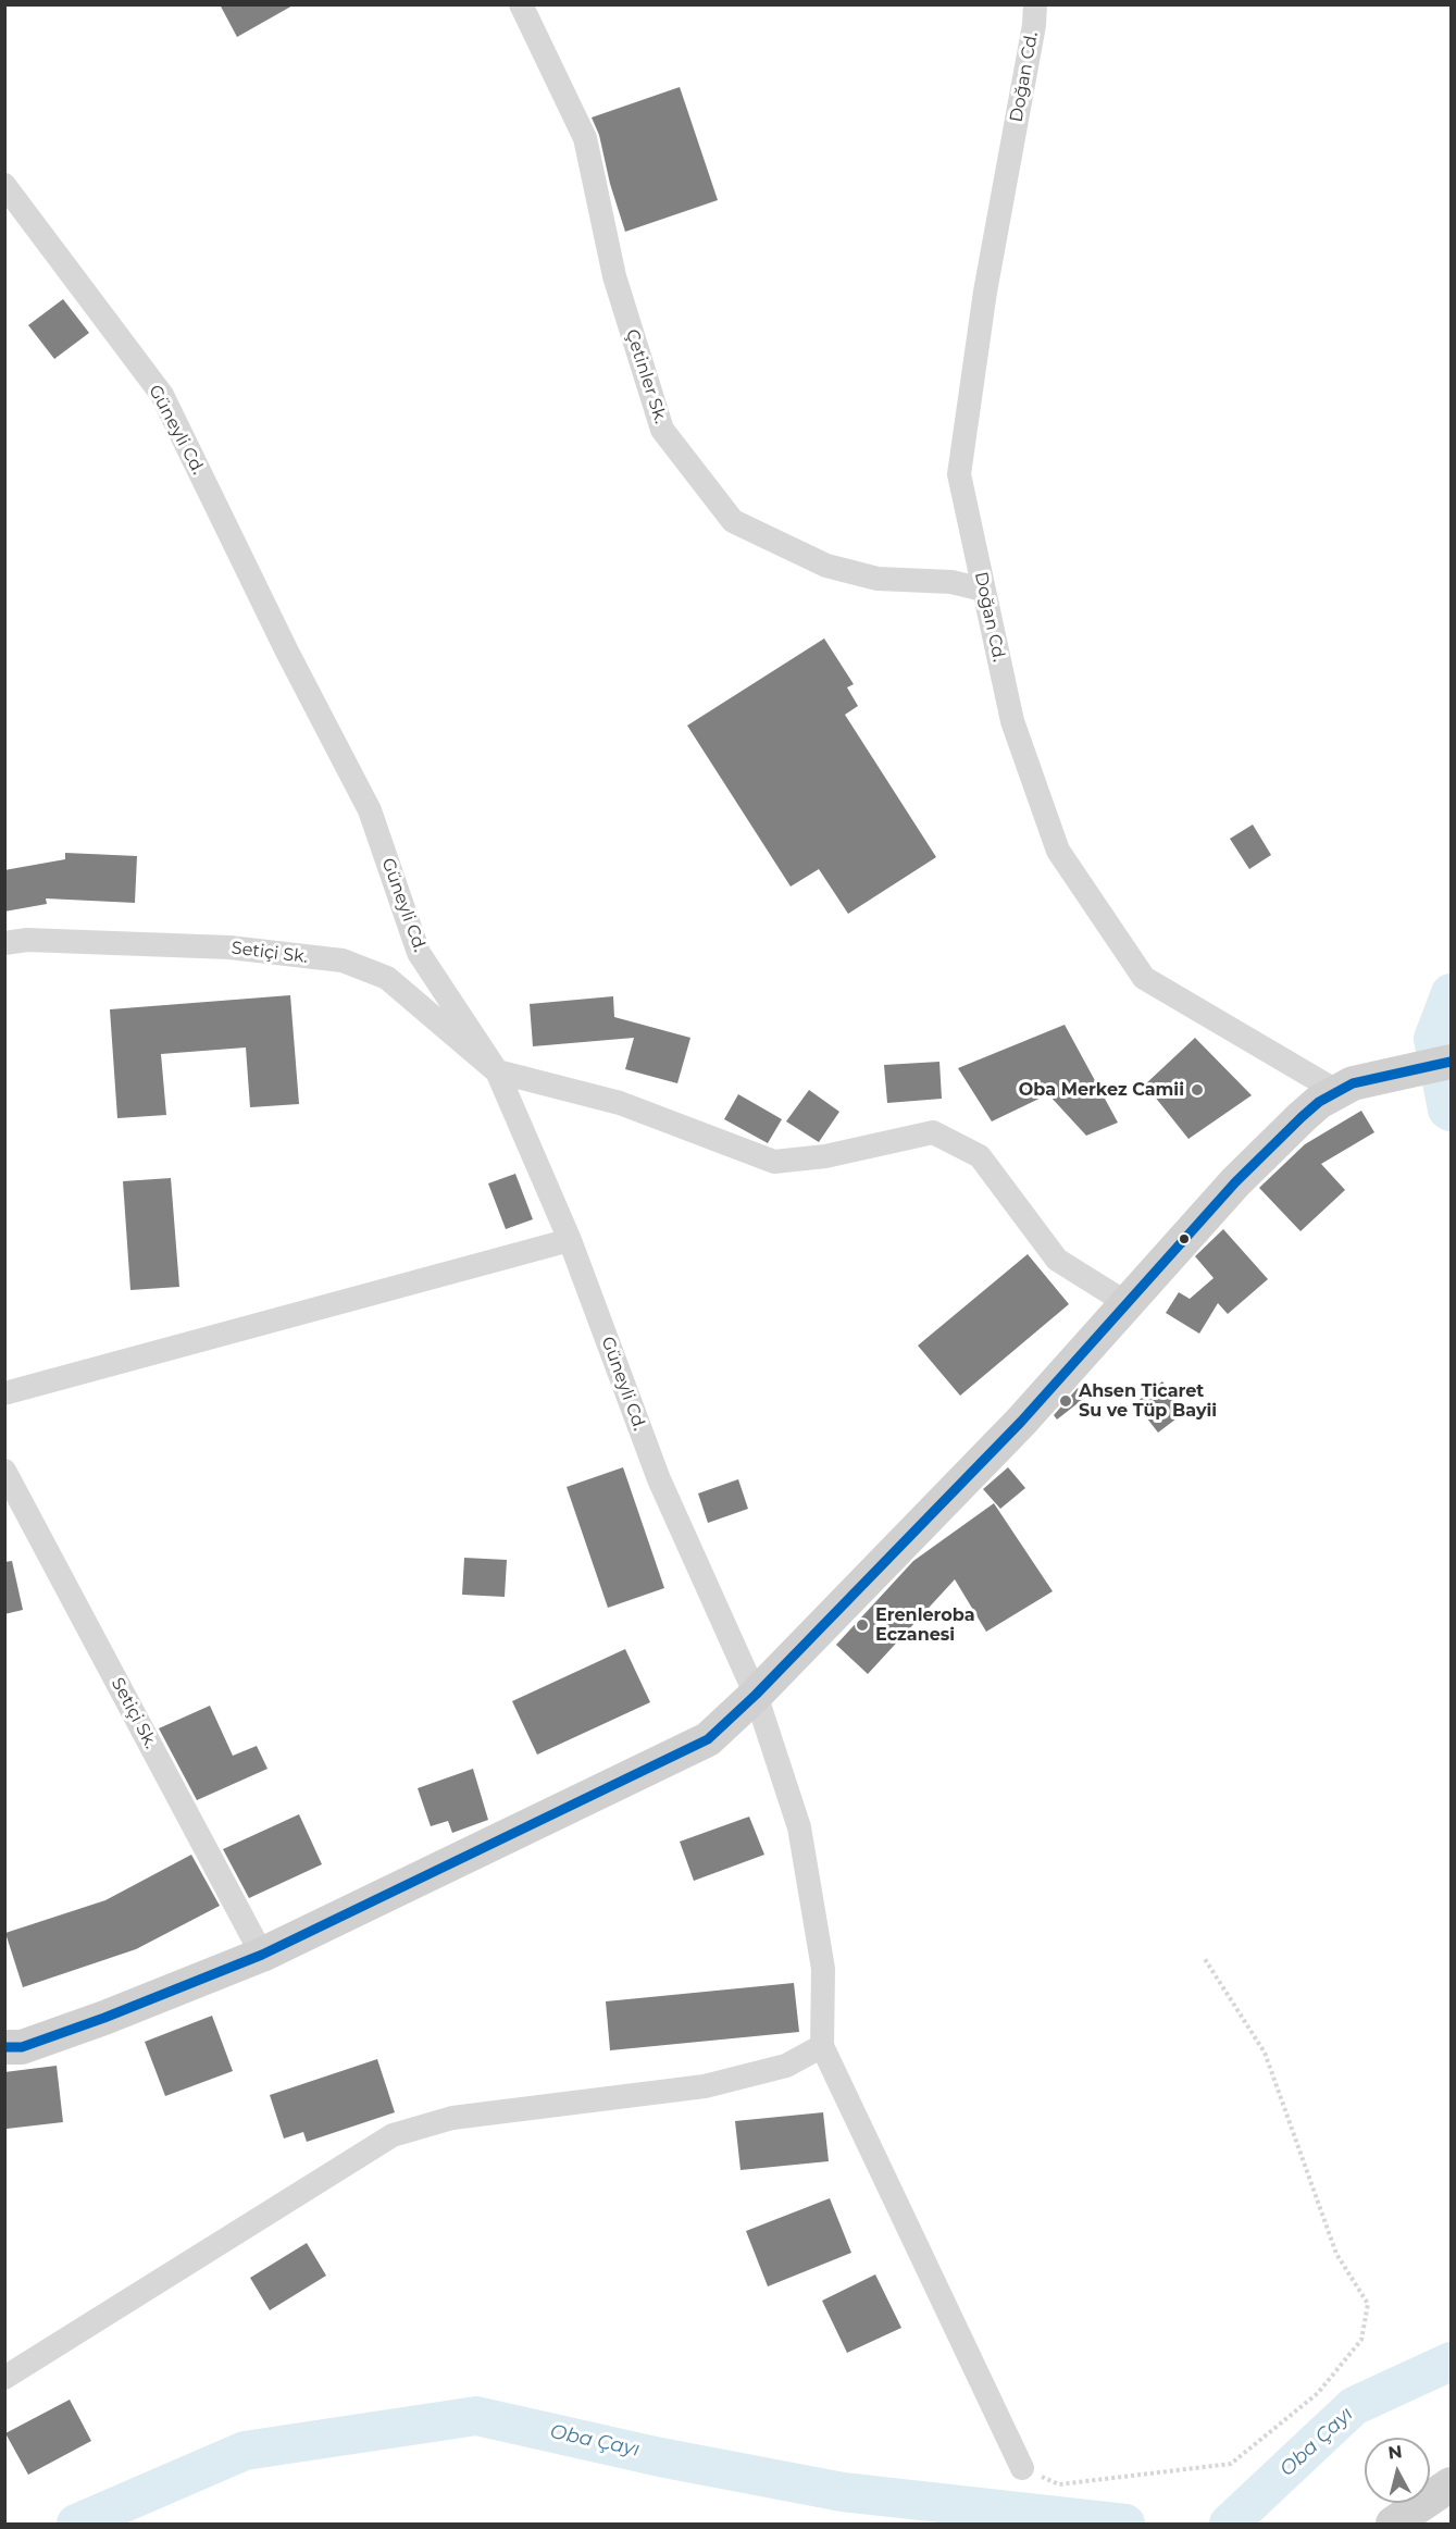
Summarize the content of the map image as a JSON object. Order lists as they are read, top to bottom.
{
  "streets": {
    "street": [
      "Doğan Cd.",
      "Çetinler Sk.",
      "Güneyli Cd.",
      "Setiçi Sk."
    ]
  },
  "crossings": [
    ["Doğan Cd.", "Çetinler Sk."],
    ["Güneyli Cd.", "Setiçi Sk."]
  ],
  "water": ["Oba Çayı"],
  "places": ["Oba Merkez Camii", "Ahsen Ticaret Su ve Tüp Bayii", "Erenleroba Eczanesi"],
  "north": "top"
}
